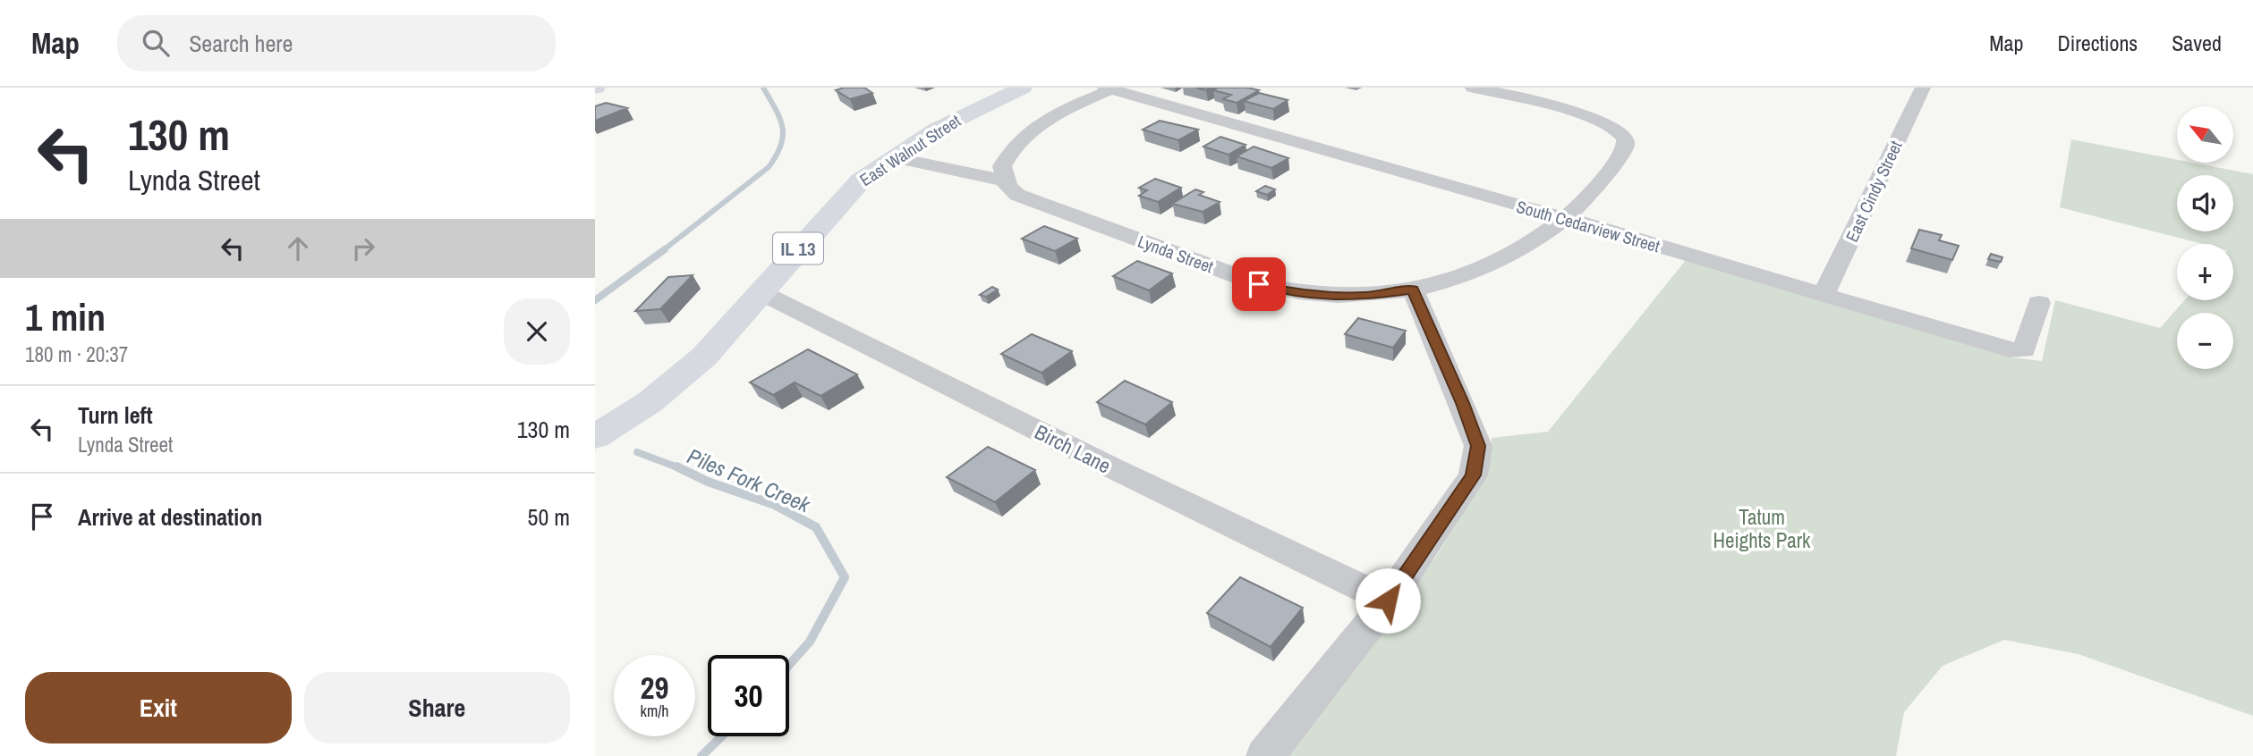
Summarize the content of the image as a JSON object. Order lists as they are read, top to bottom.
{
  "streets": {
    "highway": ["East Walnut Street", "IL 13"],
    "street": [
      "East Cindy Street",
      "South Cedarview Street",
      "Lynda Street",
      "Birch Lane"
    ]
  },
  "crossings": [
    ["East Walnut Street", "Birch Lane"],
    ["East Cindy Street", "South Cedarview Street"],
    ["South Cedarview Street", "Lynda Street"]
  ],
  "water": ["Piles Fork Creek"],
  "parks": ["Tatum Heights Park"],
  "north": "top left",
  "page": {
    "header": "Map",
    "search": "Search here",
    "nav": ["Map", "Directions", "Saved"],
    "turn": ["130 m", "Lynda Street"],
    "map_buttons": ["+", "−"],
    "heading": ["1 min", "180 m · 20:37"],
    "list": [
      {
        "name": "Turn left",
        "note": "Lynda Street",
        "value": "130 m"
      },
      {
        "name": "Arrive at destination",
        "value": "50 m"
      }
    ],
    "speed": "29 km/h",
    "limit": "30",
    "buttons": ["Exit", "Share"]
  }
}
